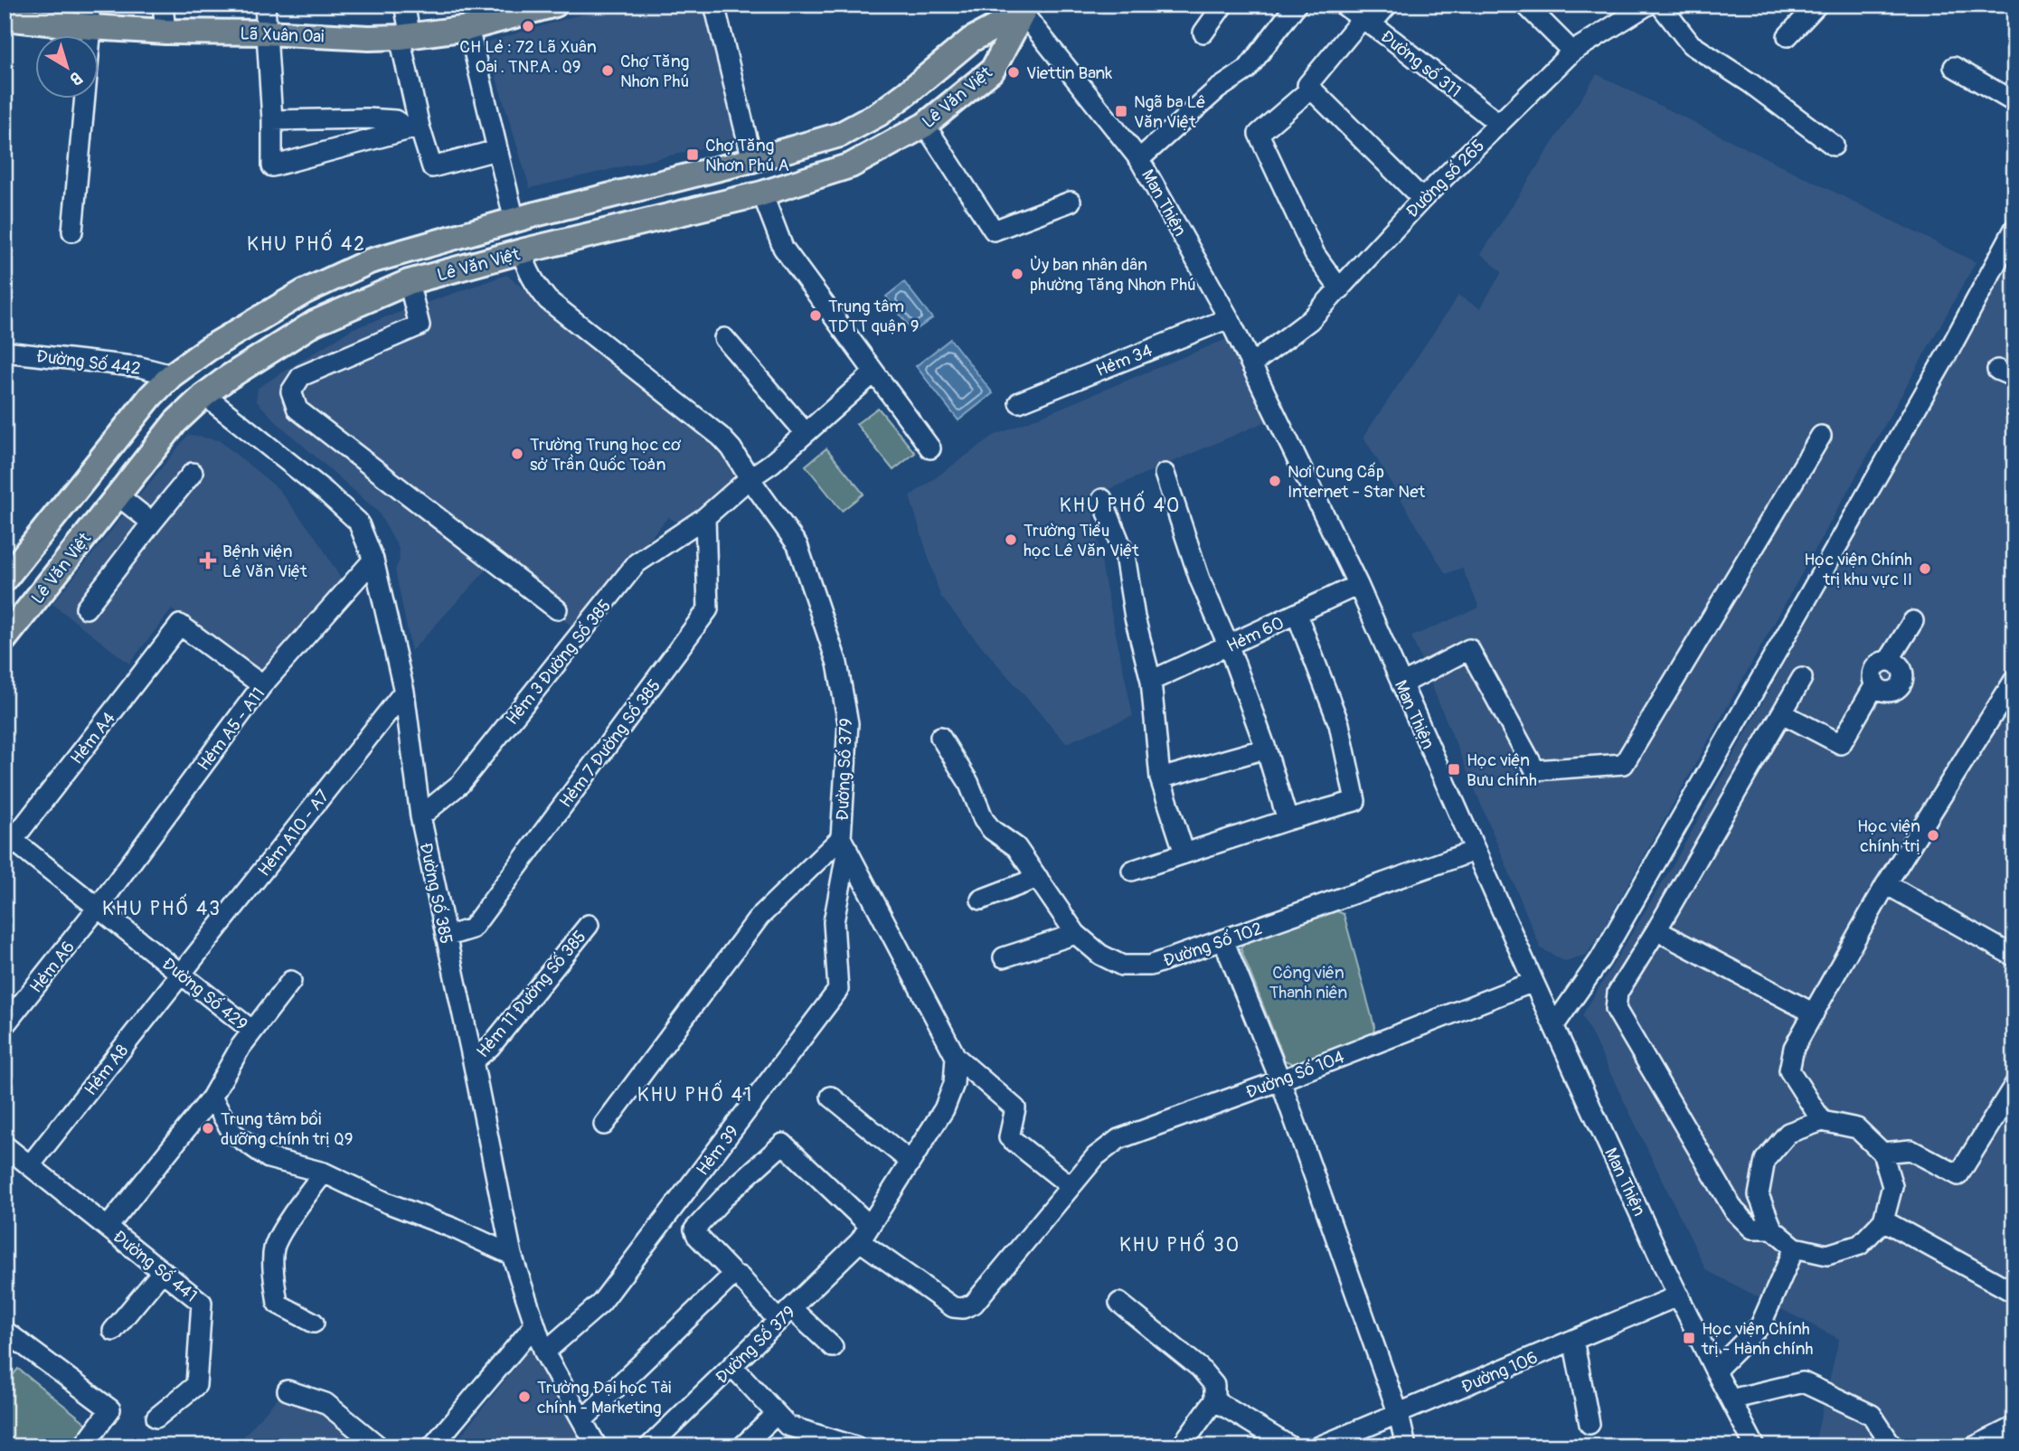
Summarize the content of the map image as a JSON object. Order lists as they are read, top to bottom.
{
  "streets": {
    "main road": ["Lã Xuân Oai", "Lê Văn Việt"],
    "street": [
      "Đường số 311",
      "Đường số 265",
      "Man Thiện",
      "Hẻm 34",
      "Đường Số 442",
      "Hẻm 60",
      "Hẻm 3 Đường Số 385",
      "Hẻm A5 - A11",
      "Hẻm A4",
      "Hẻm 7 Đường Số 385",
      "Đường Số 379",
      "Hẻm A10 - A7",
      "Đường Số 385",
      "Đường Số 102",
      "Hẻm A6",
      "Đường Số 429",
      "Hẻm 11 Đường Số 385",
      "Hẻm A8",
      "Đường Số 104",
      "Hẻm 39",
      "Đường Số 441",
      "Đường 106"
    ]
  },
  "crossings": [
    ["Đường số 311", "Đường số 265"],
    ["Lê Văn Việt", "Man Thiện"],
    ["Lê Văn Việt", "Đường Số 442"],
    ["Lê Văn Việt", "Đường Số 379"],
    ["Lê Văn Việt", "Đường Số 385"],
    ["Đường số 265", "Man Thiện"],
    ["Man Thiện", "Hẻm 34"],
    ["Man Thiện", "Hẻm 60"],
    ["Man Thiện", "Đường Số 102"],
    ["Man Thiện", "Đường Số 104"],
    ["Man Thiện", "Đường 106"],
    ["Hẻm 3 Đường Số 385", "Hẻm 7 Đường Số 385"],
    ["Hẻm 3 Đường Số 385", "Đường Số 379"],
    ["Hẻm 3 Đường Số 385", "Đường Số 385"],
    ["Hẻm A5 - A11", "Hẻm A4"],
    ["Hẻm A5 - A11", "Đường Số 385"],
    ["Hẻm A5 - A11", "Hẻm A6"],
    ["Hẻm A5 - A11", "Đường Số 429"],
    ["Hẻm A4", "Đường Số 429"],
    ["Hẻm 7 Đường Số 385", "Đường Số 385"],
    ["Đường Số 379", "Hẻm 39"],
    ["Hẻm A10 - A7", "Đường Số 385"],
    ["Hẻm A10 - A7", "Đường Số 429"],
    ["Hẻm A10 - A7", "Hẻm A8"],
    ["Đường Số 385", "Hẻm 11 Đường Số 385"],
    ["Đường Số 385", "Hẻm 39"],
    ["Hẻm A6", "Đường Số 429"],
    ["Đường Số 429", "Hẻm A8"],
    ["Đường Số 429", "Đường Số 441"],
    ["Hẻm A8", "Đường Số 441"]
  ],
  "districts": [
    "KHU PHỐ 42",
    "KHU PHỐ 40",
    "KHU PHỐ 43",
    "KHU PHỐ 41",
    "KHU PHỐ 30"
  ],
  "parks": ["Công viên Thanh niên"],
  "places": {
    "other": [
      "CH Lẻ : 72 Lã Xuân Oai . TNP.A . Q9",
      "Chợ Tăng Nhơn Phú",
      "Viettin Bank",
      "Ủy ban nhân dân phường Tăng Nhơn Phú",
      "Trung tâm TDTT quận 9",
      "Trường Trung học cơ sở Trần Quốc Toản",
      "Nơi Cung Cấp Internet - Star Net",
      "Trường Tiểu học Lê Văn Việt",
      "Học viện Chính trị khu vực II",
      "Học viện chính trị",
      "Trung tâm bồi dưỡng chính trị Q9",
      "Trường Đại học Tài chính - Marketing"
    ],
    "transit": [
      "Ngã ba Lê Văn Việt",
      "Chợ Tăng Nhơn Phú A",
      "Học viện Bưu chính",
      "Học viện Chính trị - Hành chính"
    ],
    "health": ["Bệnh viện Lê Văn Việt"]
  },
  "north": "bottom right"
}
